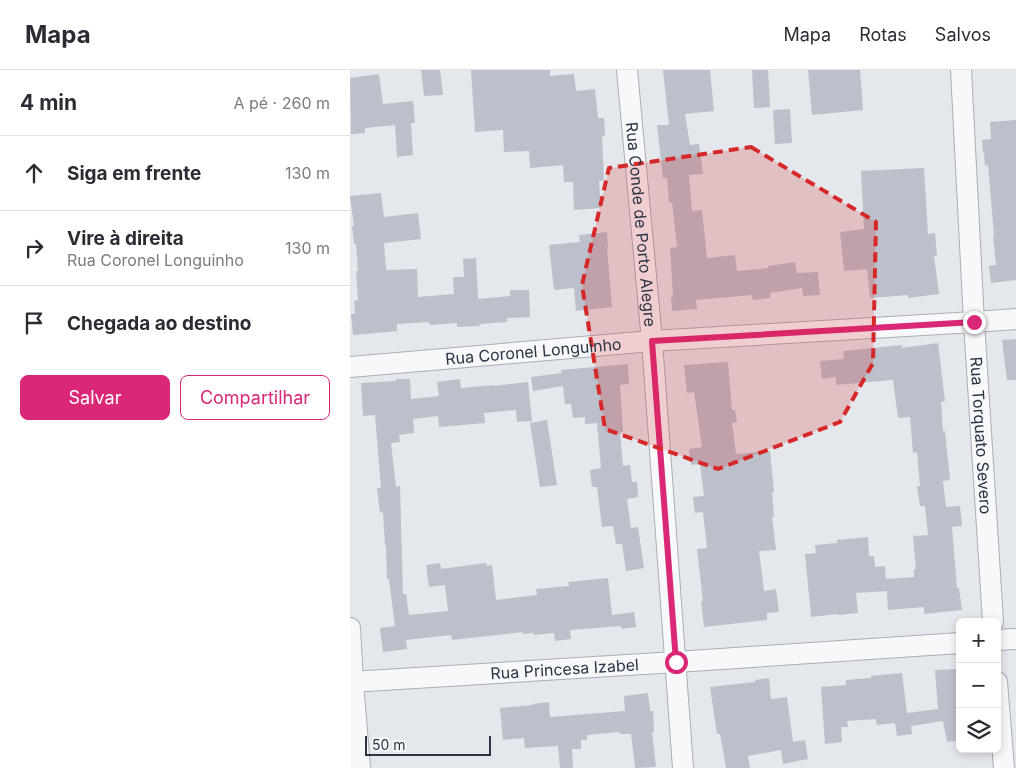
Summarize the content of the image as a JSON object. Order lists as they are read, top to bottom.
{
  "streets": {
    "street": [
      "Rua Conde de Porto Alegre",
      "Rua Coronel Longuinho",
      "Rua Torquato Severo",
      "Rua Princesa Izabel"
    ]
  },
  "crossings": [
    ["Rua Conde de Porto Alegre", "Rua Coronel Longuinho"],
    ["Rua Conde de Porto Alegre", "Rua Princesa Izabel"],
    ["Rua Coronel Longuinho", "Rua Torquato Severo"]
  ],
  "scale_bar": "50 m",
  "page": {
    "header": "Mapa",
    "nav": ["Mapa", "Rotas", "Salvos"],
    "heading": ["4 min", "A pé · 260 m"],
    "list": [
      ["Siga em frente", "130 m"],
      ["Vire à direita", "Rua Coronel Longuinho", "130 m"],
      "Chegada ao destino"
    ],
    "buttons": ["Salvar", "Compartilhar"],
    "map_buttons": ["+", "−"],
    "scale": "50 m"
  }
}
